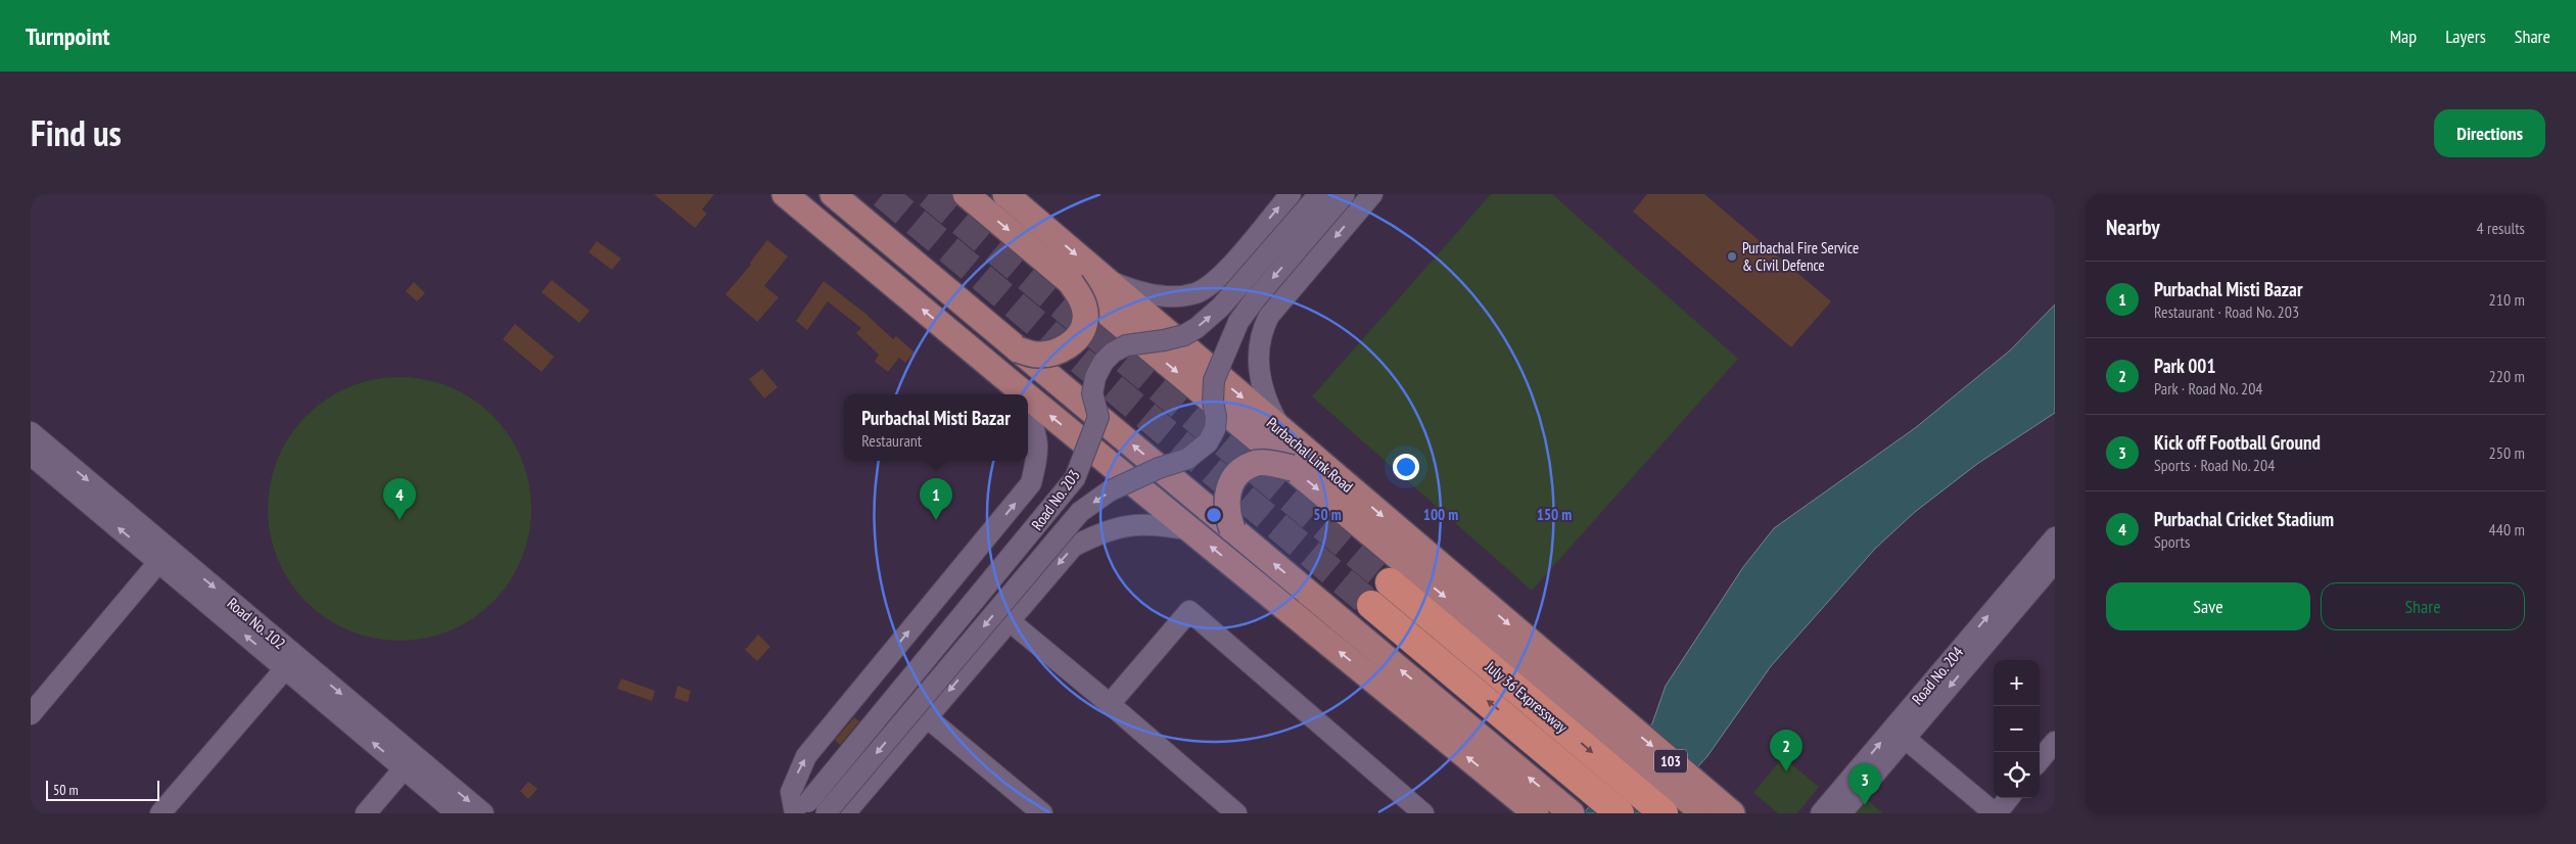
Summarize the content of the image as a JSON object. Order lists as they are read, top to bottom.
{
  "streets": {
    "highway": ["July 36 Expressway"],
    "main road": ["Purbachal Link Road", "103"],
    "street": ["Road No. 203", "Road No. 102", "Road No. 204"]
  },
  "places": ["Purbachal Fire Service & Civil Defence"],
  "scale_bar": "50 m",
  "page": {
    "header": "Turnpoint",
    "nav": ["Map", "Layers", "Share"],
    "title": "Find us",
    "buttons": [
      "Directions",
      ["Save", "Share"]
    ],
    "heading": ["Nearby", "4 results"],
    "list": [
      {
        "mark": "1",
        "name": "Purbachal Misti Bazar",
        "note": "Restaurant · Road No. 203",
        "value": "210 m"
      },
      {
        "mark": "2",
        "name": "Park 001",
        "note": "Park · Road No. 204",
        "value": "220 m"
      },
      {
        "mark": "3",
        "name": "Kick off Football Ground",
        "note": "Sports · Road No. 204",
        "value": "250 m"
      },
      {
        "mark": "4",
        "name": "Purbachal Cricket Stadium",
        "note": "Sports",
        "value": "440 m"
      }
    ],
    "popup": ["Purbachal Misti Bazar", "Restaurant"],
    "pins": [
      "1",
      "4",
      "2",
      "3"
    ],
    "map_buttons": ["+", "−"],
    "scale": "50 m"
  },
  "rings": ["50 m", "100 m", "150 m"]
}
